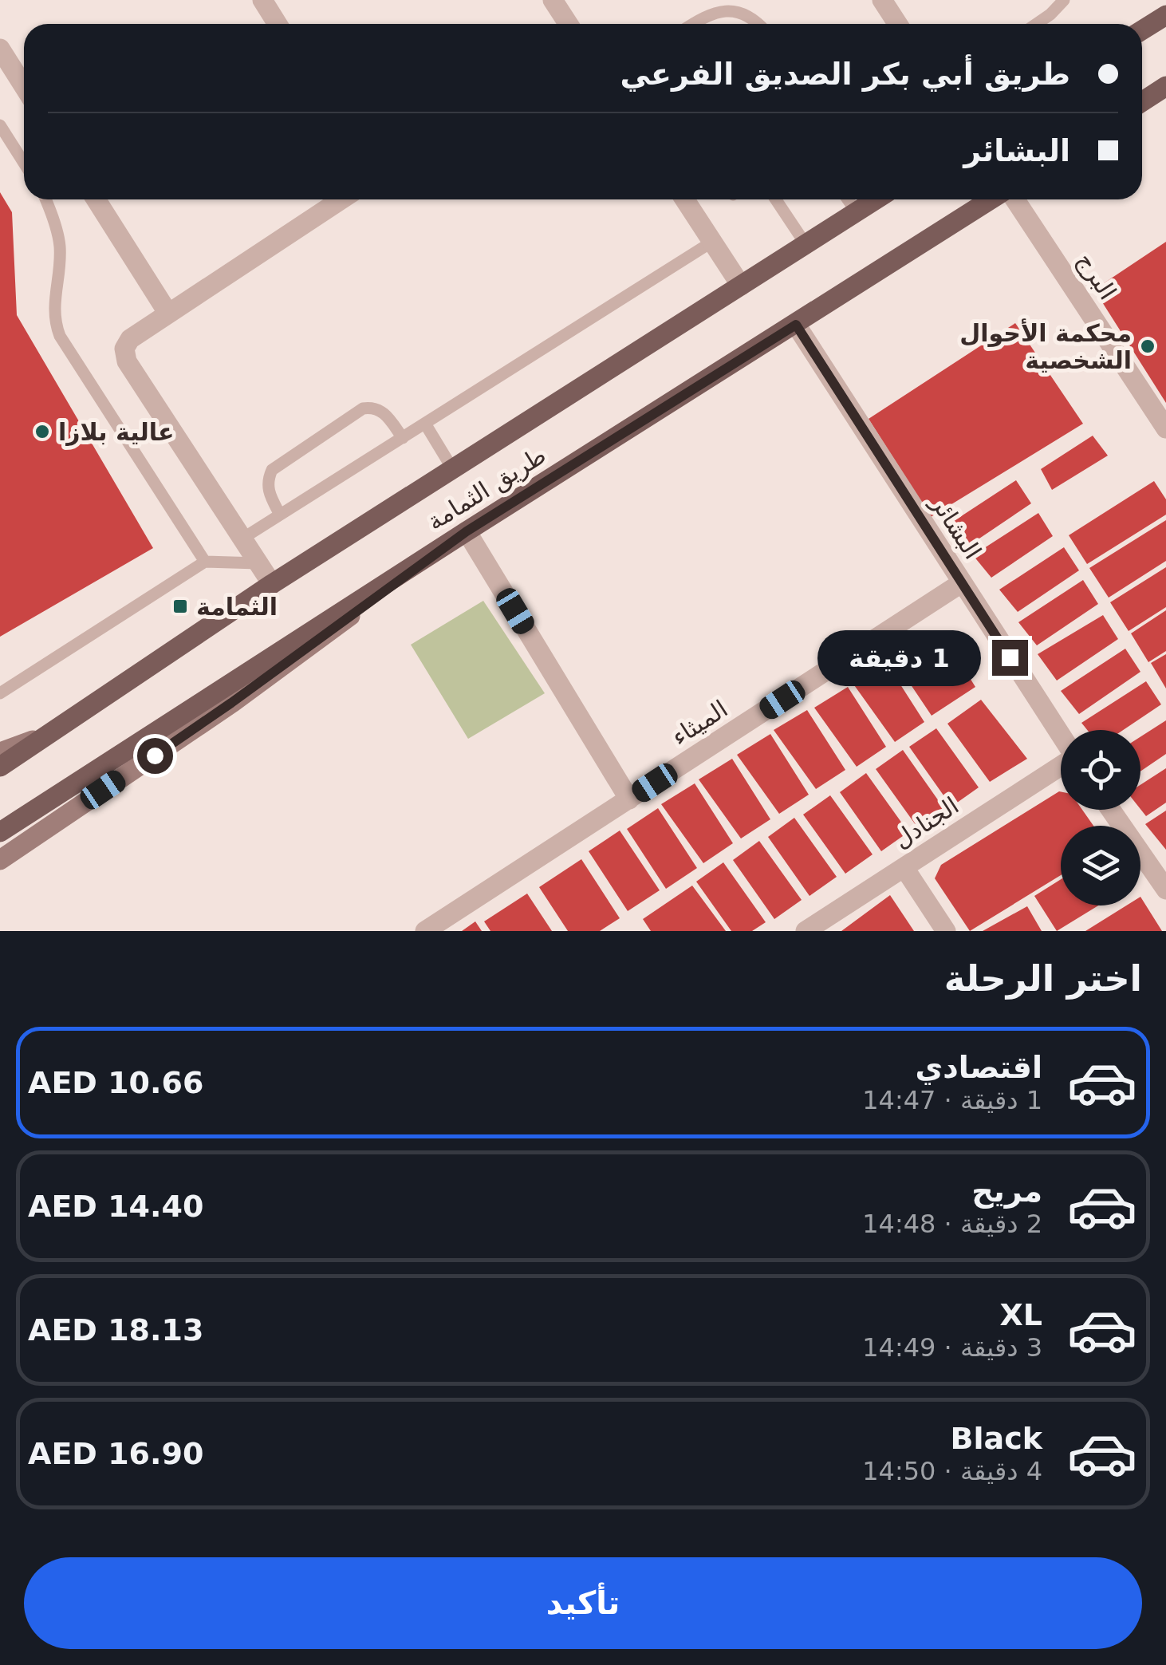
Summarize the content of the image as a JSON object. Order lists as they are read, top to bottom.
{
  "streets": {
    "main road": ["طريق الثمامة"],
    "street": [
      "البرج",
      "البشائر",
      "الميثاء",
      "الجنادل"
    ]
  },
  "crossings": [
    ["طريق الثمامة", "البشائر"],
    ["البشائر", "الميثاء"]
  ],
  "places": {
    "other": ["محكمة الأحوال الشخصية", "عالية بلازا"],
    "transit": ["الثمامة"]
  },
  "page": {
    "banner": ["طريق أبي بكر الصديق الفرعي", "البشائر"],
    "bubble": "1 دقيقة",
    "heading": "اختر الرحلة",
    "list": [
      {
        "name": "اقتصادي",
        "note": "1 دقيقة · 14:47",
        "value": "AED 10.66"
      },
      {
        "name": "مريح",
        "note": "2 دقيقة · 14:48",
        "value": "AED 14.40"
      },
      {
        "name": "XL",
        "note": "3 دقيقة · 14:49",
        "value": "AED 18.13"
      },
      {
        "name": "Black",
        "note": "4 دقيقة · 14:50",
        "value": "AED 16.90"
      }
    ],
    "buttons": "تأكيد"
  }
}
